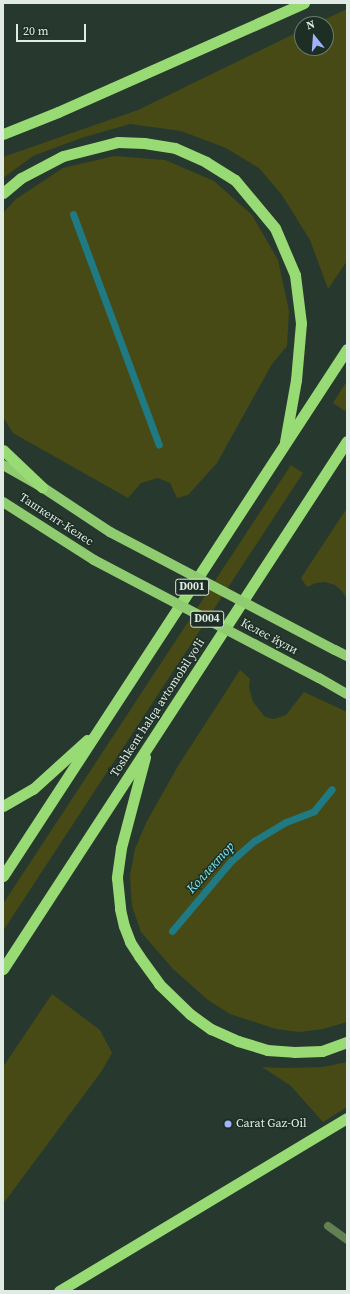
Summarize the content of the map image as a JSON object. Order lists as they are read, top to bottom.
{
  "streets": {
    "highway": ["D001", "Toshkent halqa avtomobil yo'li"],
    "main road": ["Ташкент-Келес", "D004", "Келес йули"]
  },
  "crossings": [
    ["Ташкент-Келес", "D004"],
    ["Ташкент-Келес", "Келес йули"]
  ],
  "water": ["Коллектор"],
  "places": ["Carat Gaz-Oil"],
  "scale_bar": "20 m",
  "north": "top"
}
